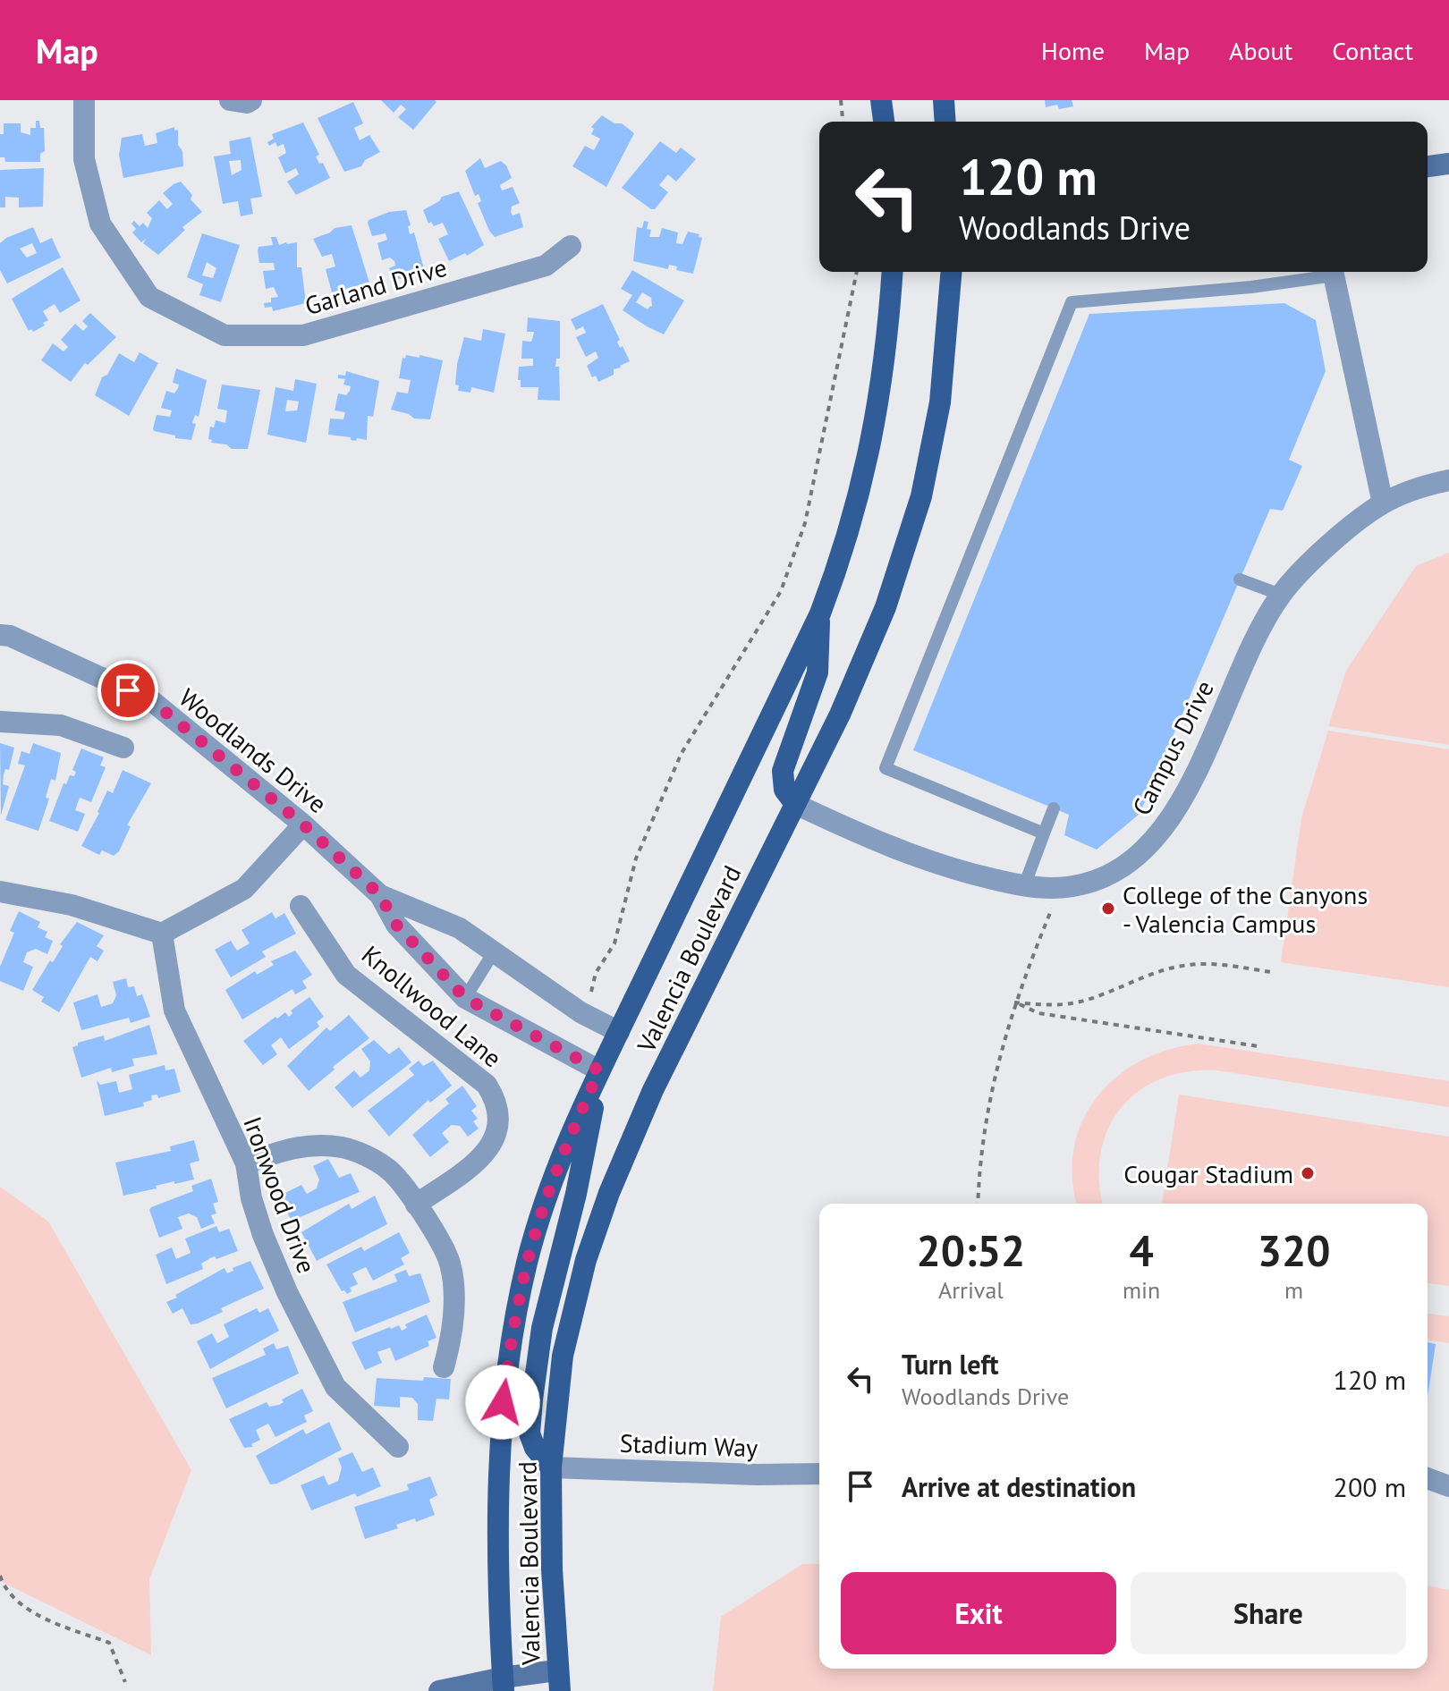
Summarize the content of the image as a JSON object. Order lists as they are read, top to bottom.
{
  "streets": {
    "main road": ["Valencia Boulevard"],
    "street": [
      "Garland Drive",
      "Campus Drive",
      "Woodlands Drive",
      "Knollwood Lane",
      "Ironwood Drive",
      "Stadium Way"
    ]
  },
  "crossings": [
    ["Campus Drive", "Valencia Boulevard"],
    ["Woodlands Drive", "Valencia Boulevard"],
    ["Valencia Boulevard", "Stadium Way"]
  ],
  "places": ["College of the Canyons - Valencia Campus", "Cougar Stadium"],
  "page": {
    "header": "Map",
    "nav": [
      "Home",
      "Map",
      "About",
      "Contact"
    ],
    "turn": ["120 m", "Woodlands Drive"],
    "eta": [
      "20:52",
      "Arrival",
      "4",
      "min",
      "320",
      "m"
    ],
    "list": [
      {
        "name": "Turn left",
        "note": "Woodlands Drive",
        "value": "120 m"
      },
      {
        "name": "Arrive at destination",
        "value": "200 m"
      }
    ],
    "buttons": ["Exit", "Share"]
  }
}
